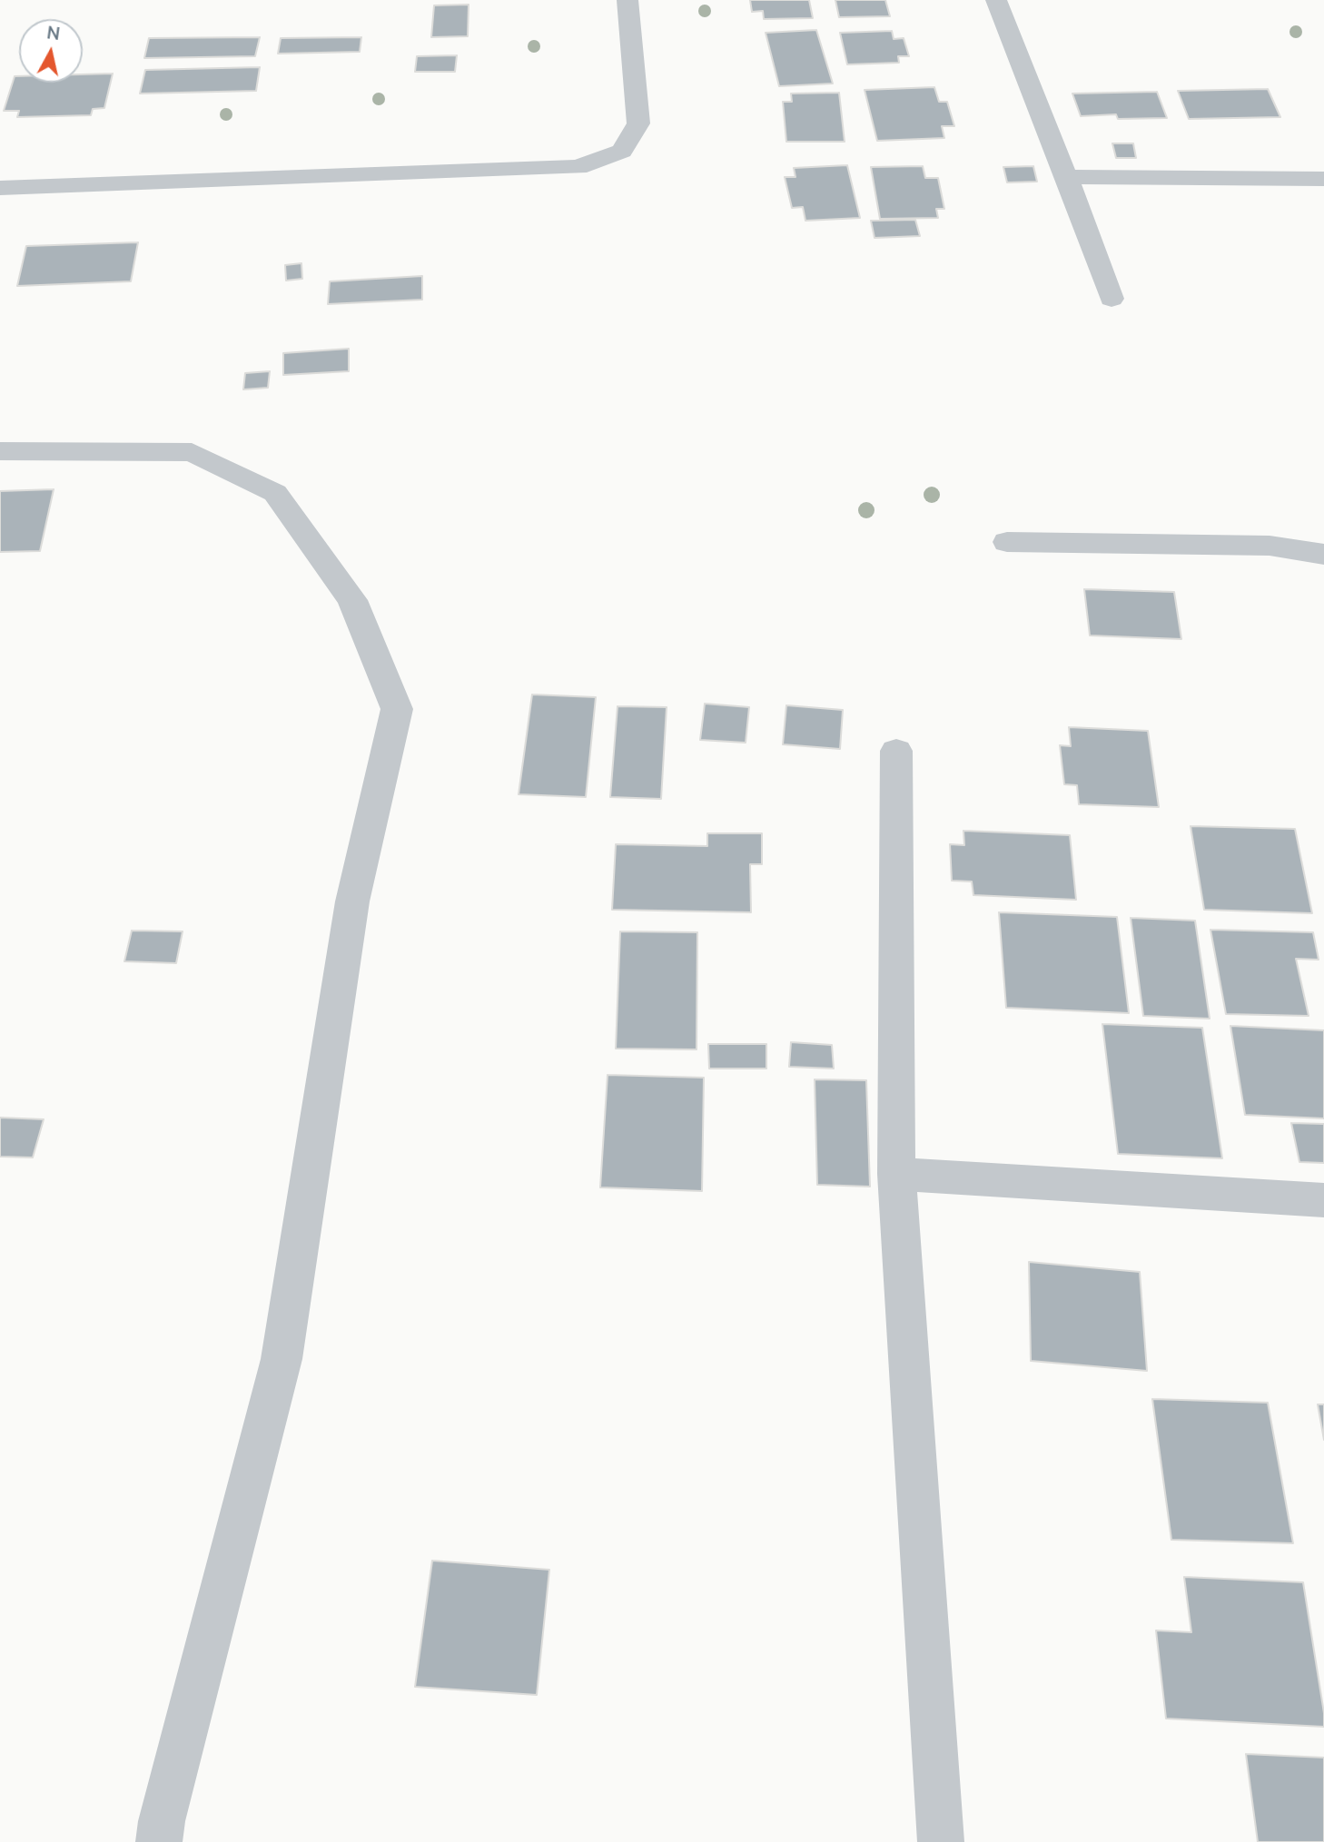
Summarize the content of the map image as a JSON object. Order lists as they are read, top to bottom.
{
  "north": "top"
}
